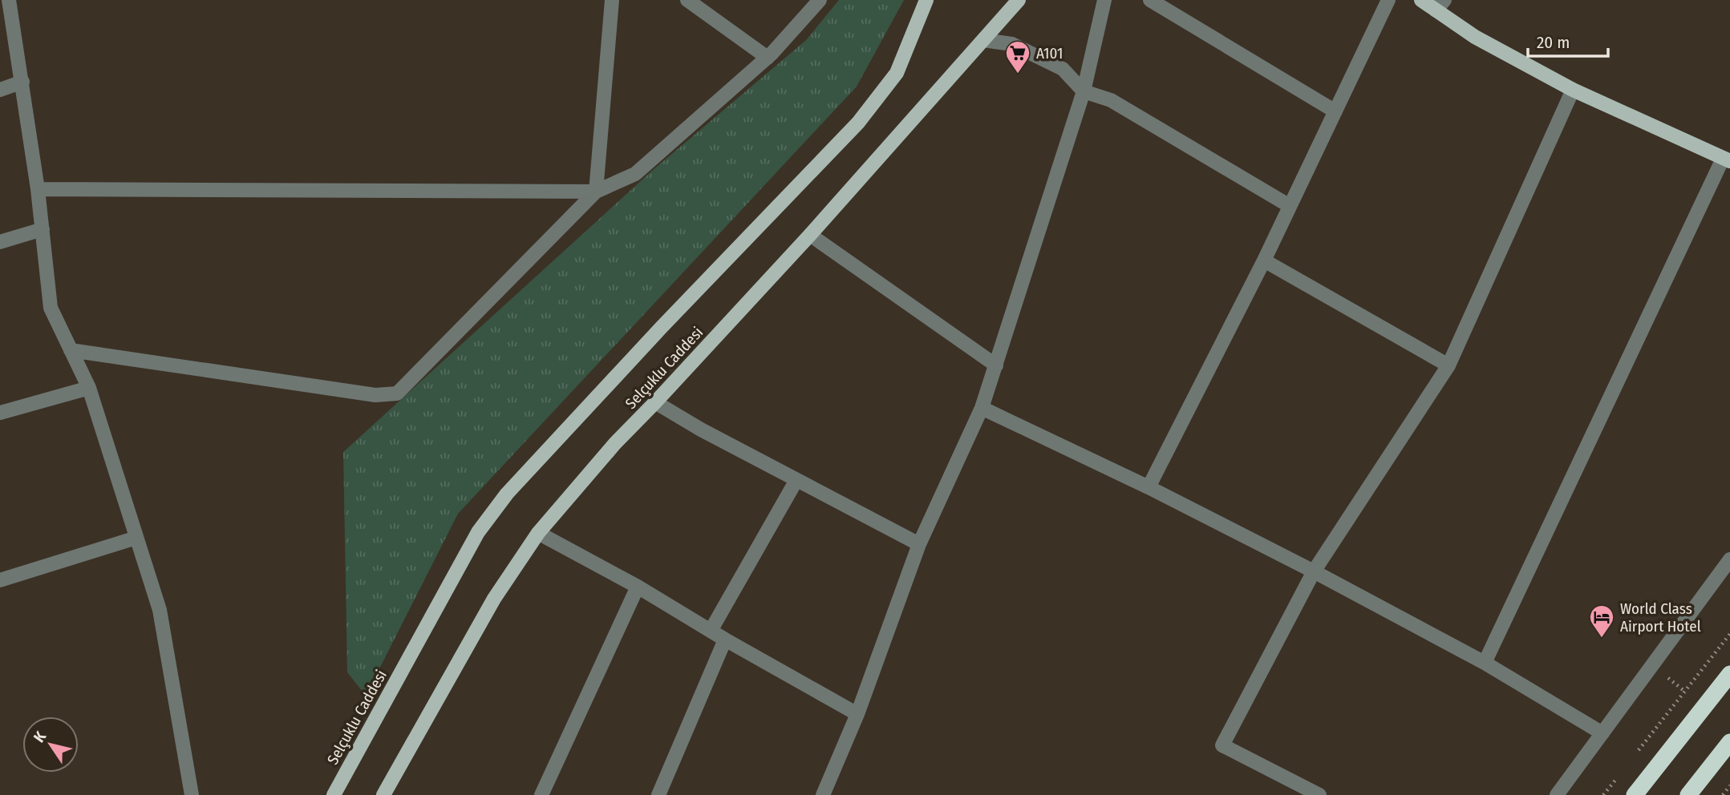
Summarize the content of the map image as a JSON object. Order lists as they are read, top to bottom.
{
  "streets": {
    "main road": ["Selçuklu Caddesi"]
  },
  "places": {
    "supermarket": ["A101"],
    "hotel": ["World Class Airport Hotel"]
  },
  "scale_bar": "20 m",
  "north": "top left"
}
